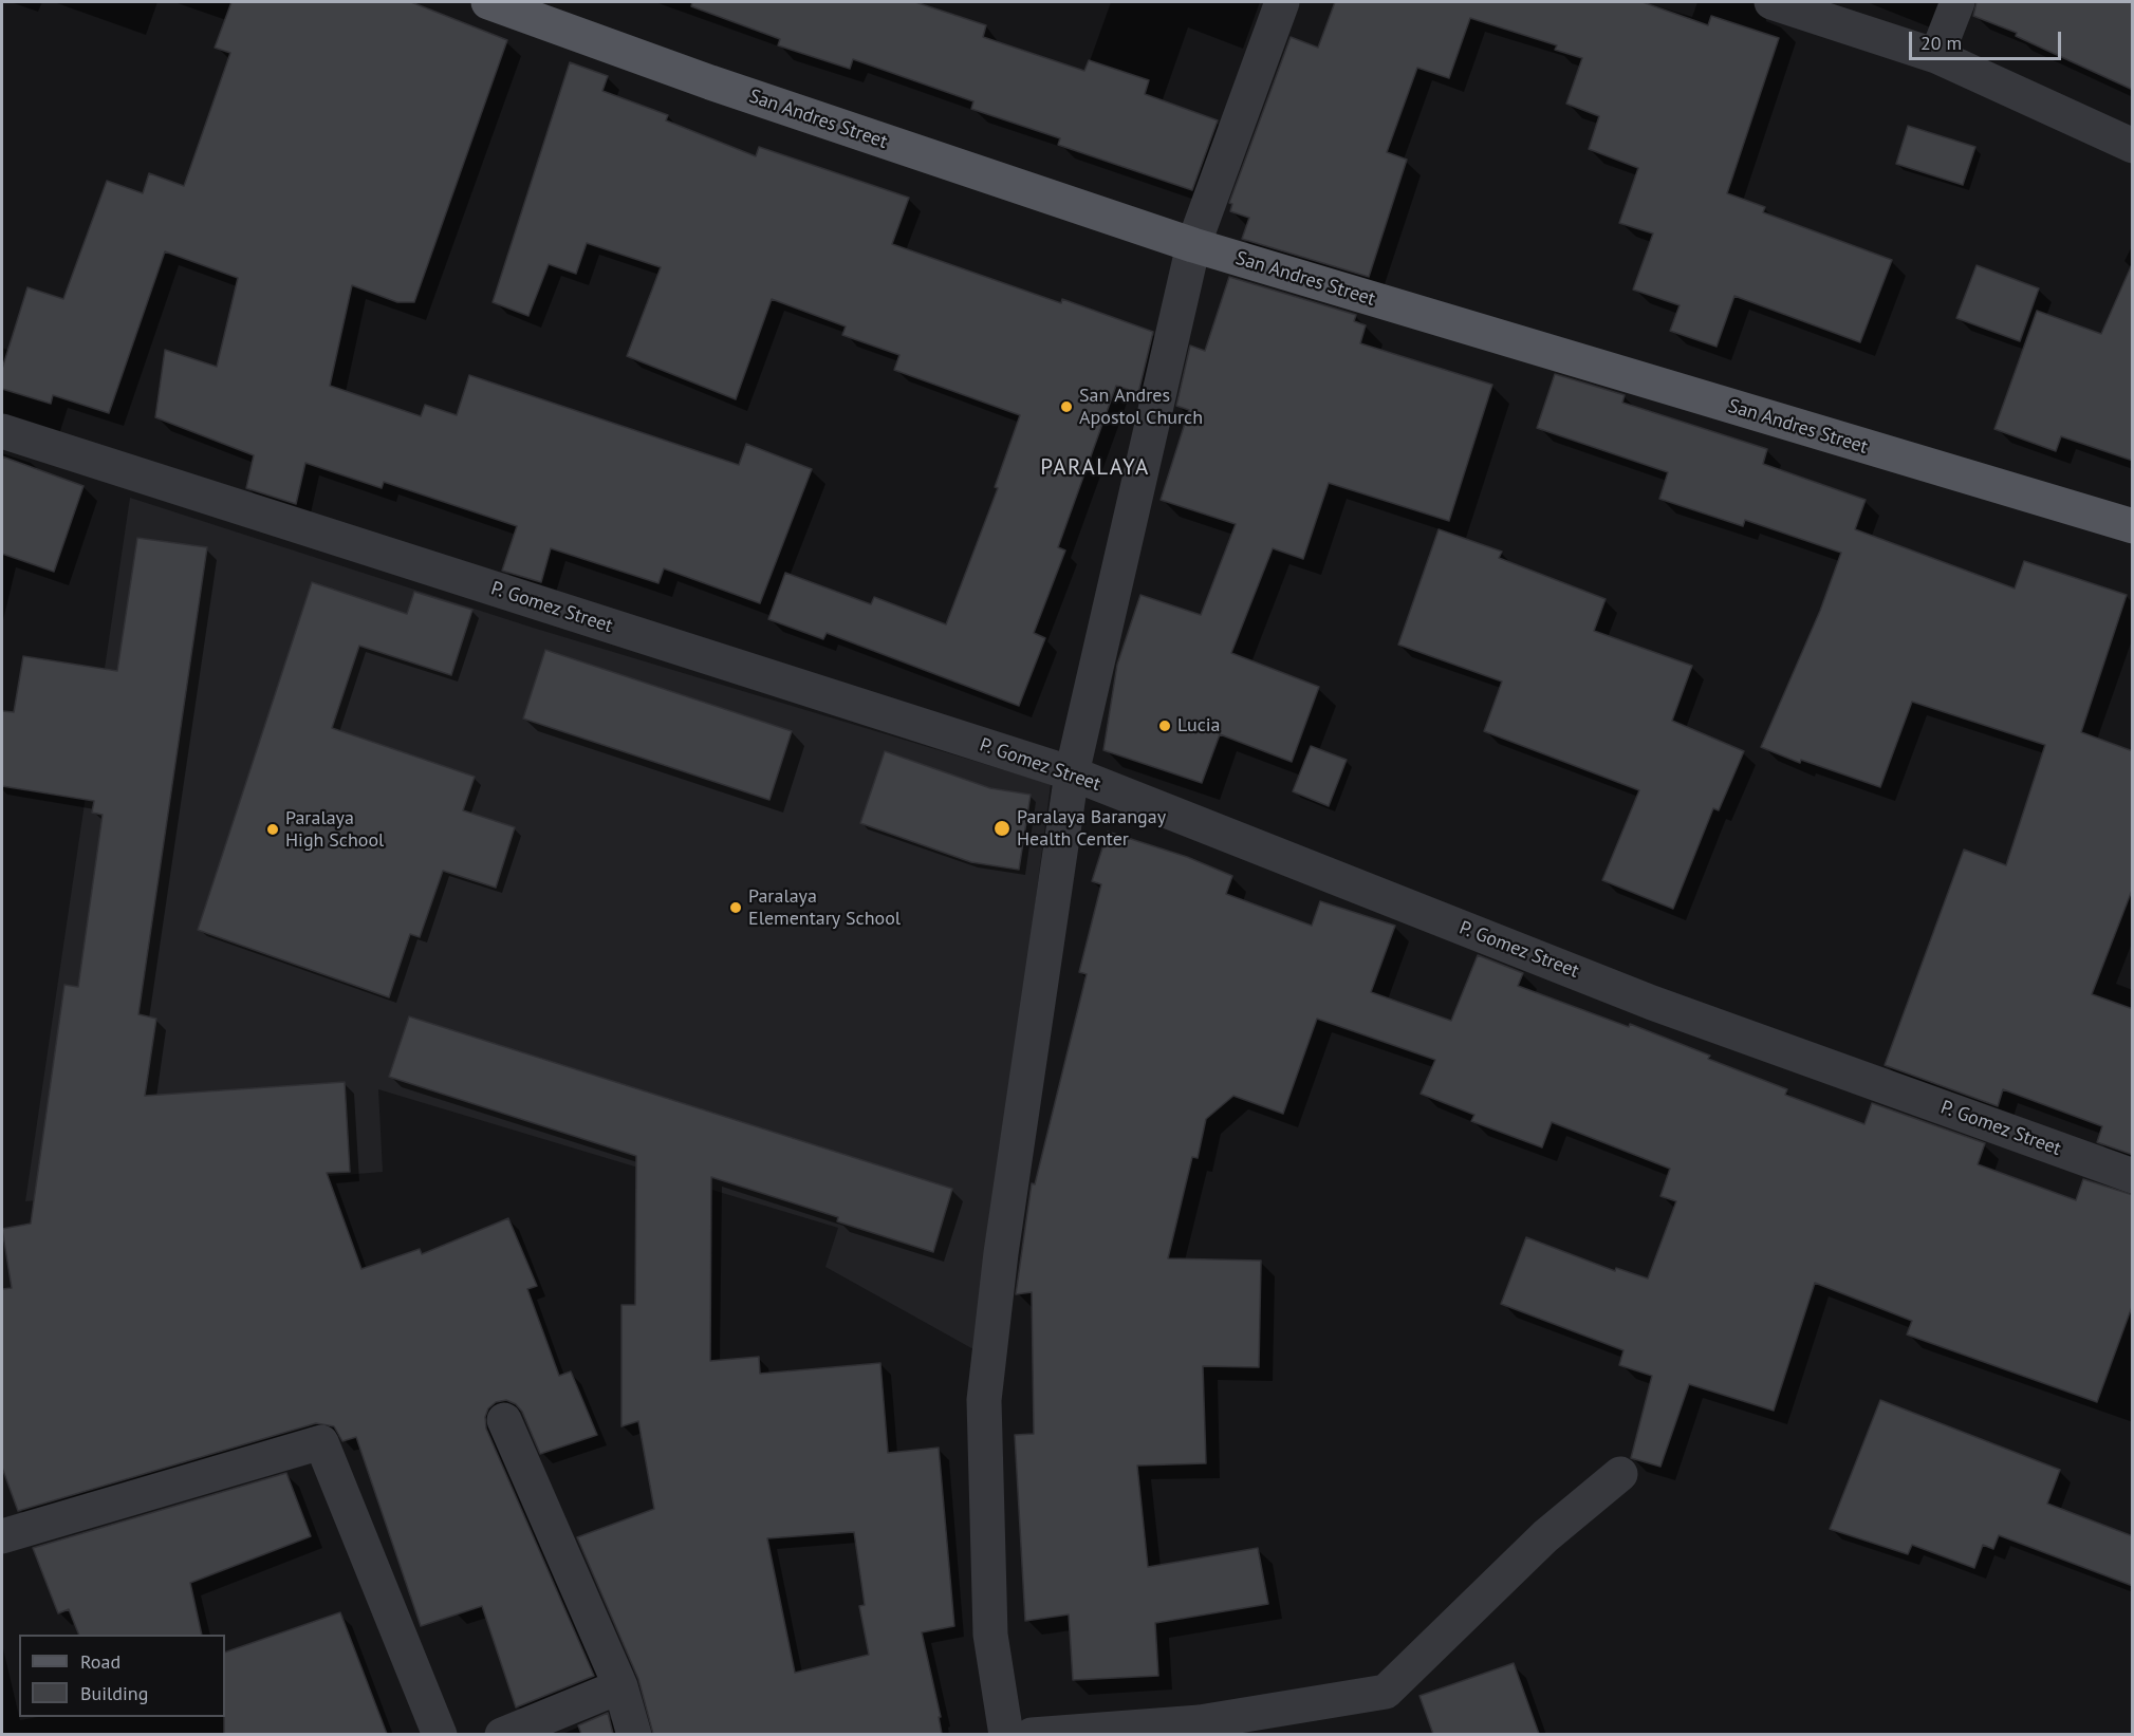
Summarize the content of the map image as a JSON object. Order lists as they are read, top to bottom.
{
  "streets": {
    "main road": ["San Andres Street"],
    "street": ["P. Gomez Street"]
  },
  "districts": ["PARALAYA"],
  "places": [
    "San Andres Apostol Church",
    "Lucia",
    "Paralaya Barangay Health Center",
    "Paralaya High School",
    "Paralaya Elementary School"
  ],
  "legend": ["Road", "Building"],
  "scale_bar": "20 m"
}
